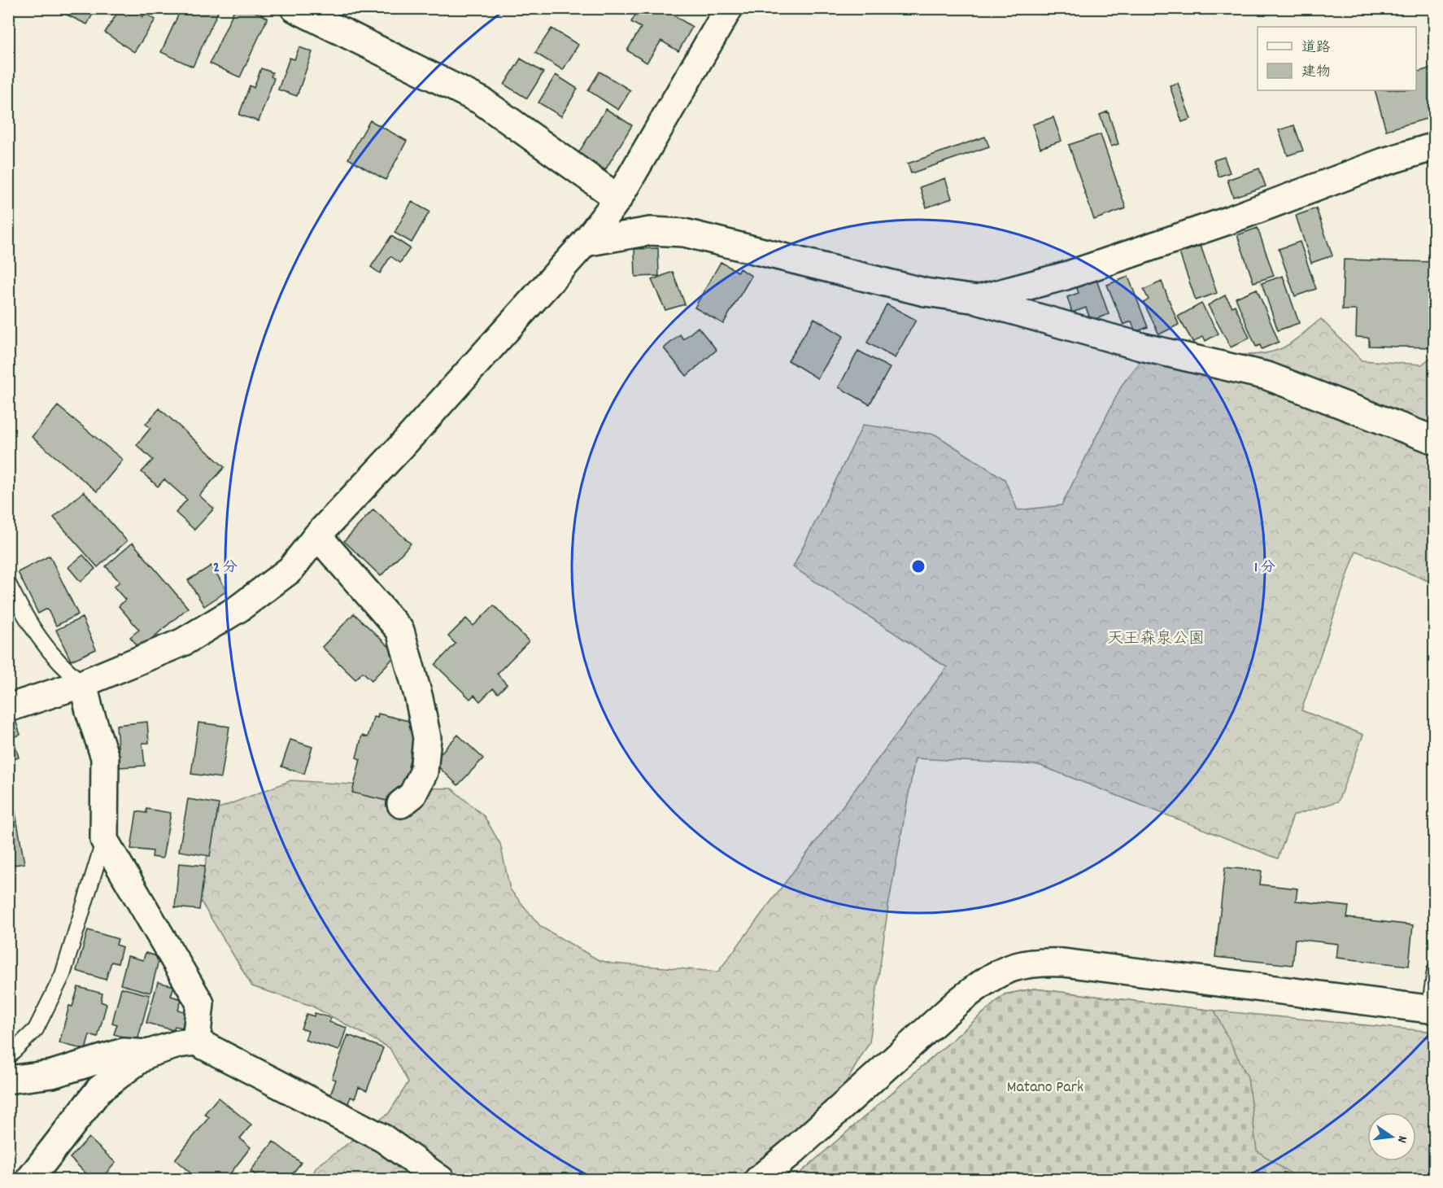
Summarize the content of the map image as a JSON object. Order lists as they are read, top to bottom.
{
  "parks": ["天王森泉公園", "Matano Park"],
  "legend": ["道路", "建物"],
  "north": "right",
  "rings": ["1 分", "2 分"]
}
